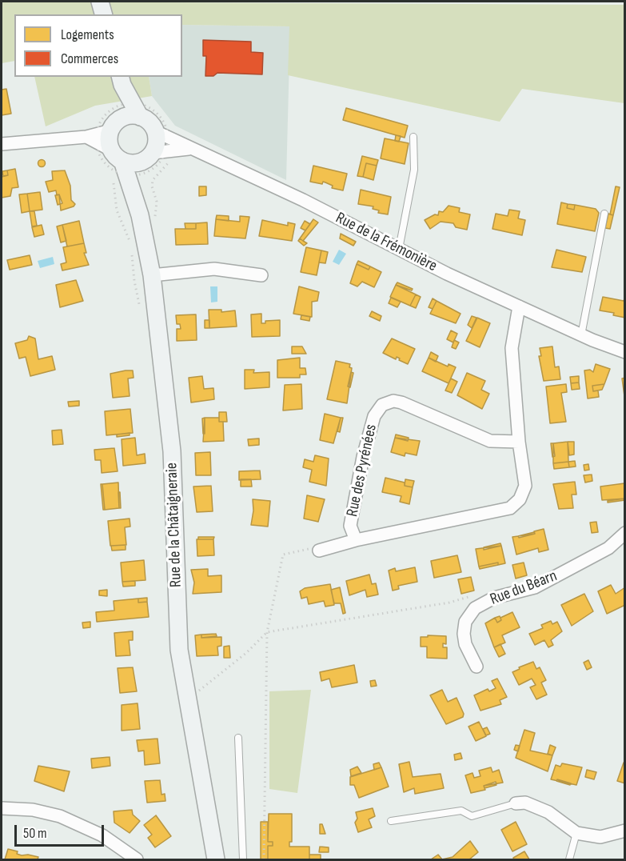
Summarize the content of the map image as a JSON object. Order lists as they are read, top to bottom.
{
  "streets": {
    "street": [
      "Rue de la Frémonière",
      "Rue des Pyrénées",
      "Rue de la Châtaigneraie",
      "Rue du Béarn"
    ]
  },
  "crossings": [
    ["Rue de la Frémonière", "Rue des Pyrénées"],
    ["Rue de la Frémonière", "Rue de la Châtaigneraie"]
  ],
  "legend": ["Logements", "Commerces"],
  "scale_bar": "50 m"
}
